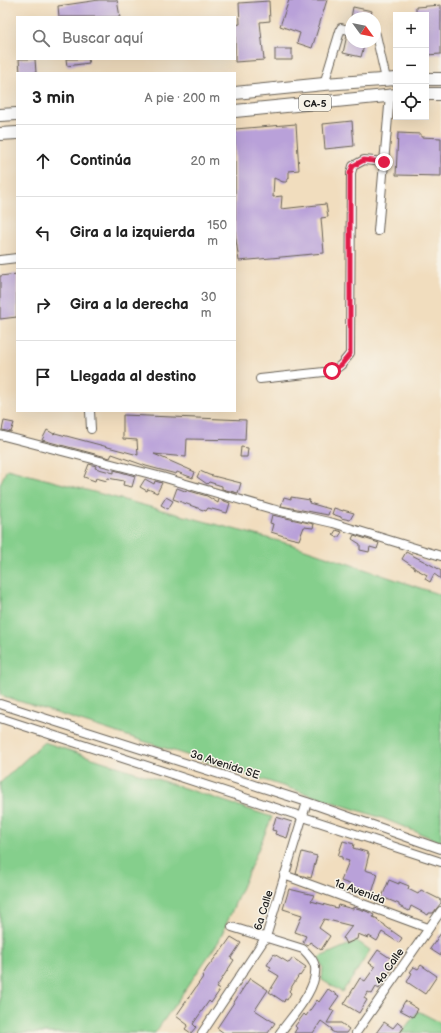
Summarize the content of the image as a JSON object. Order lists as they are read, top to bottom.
{
  "streets": {
    "highway": ["CA-5"],
    "street": [
      "3a Avenida SE",
      "1a Avenida",
      "6a Calle",
      "4a Calle"
    ]
  },
  "crossings": [
    ["3a Avenida SE", "6a Calle"],
    ["1a Avenida", "6a Calle"],
    ["1a Avenida", "4a Calle"]
  ],
  "north": "bottom right",
  "page": {
    "map_buttons": ["+", "−"],
    "search": "Buscar aquí",
    "heading": ["3 min", "A pie · 200 m"],
    "list": [
      ["Continúa", "20 m"],
      ["Gira a la izquierda", "150 m"],
      ["Gira a la derecha", "30 m"],
      "Llegada al destino"
    ]
  }
}
